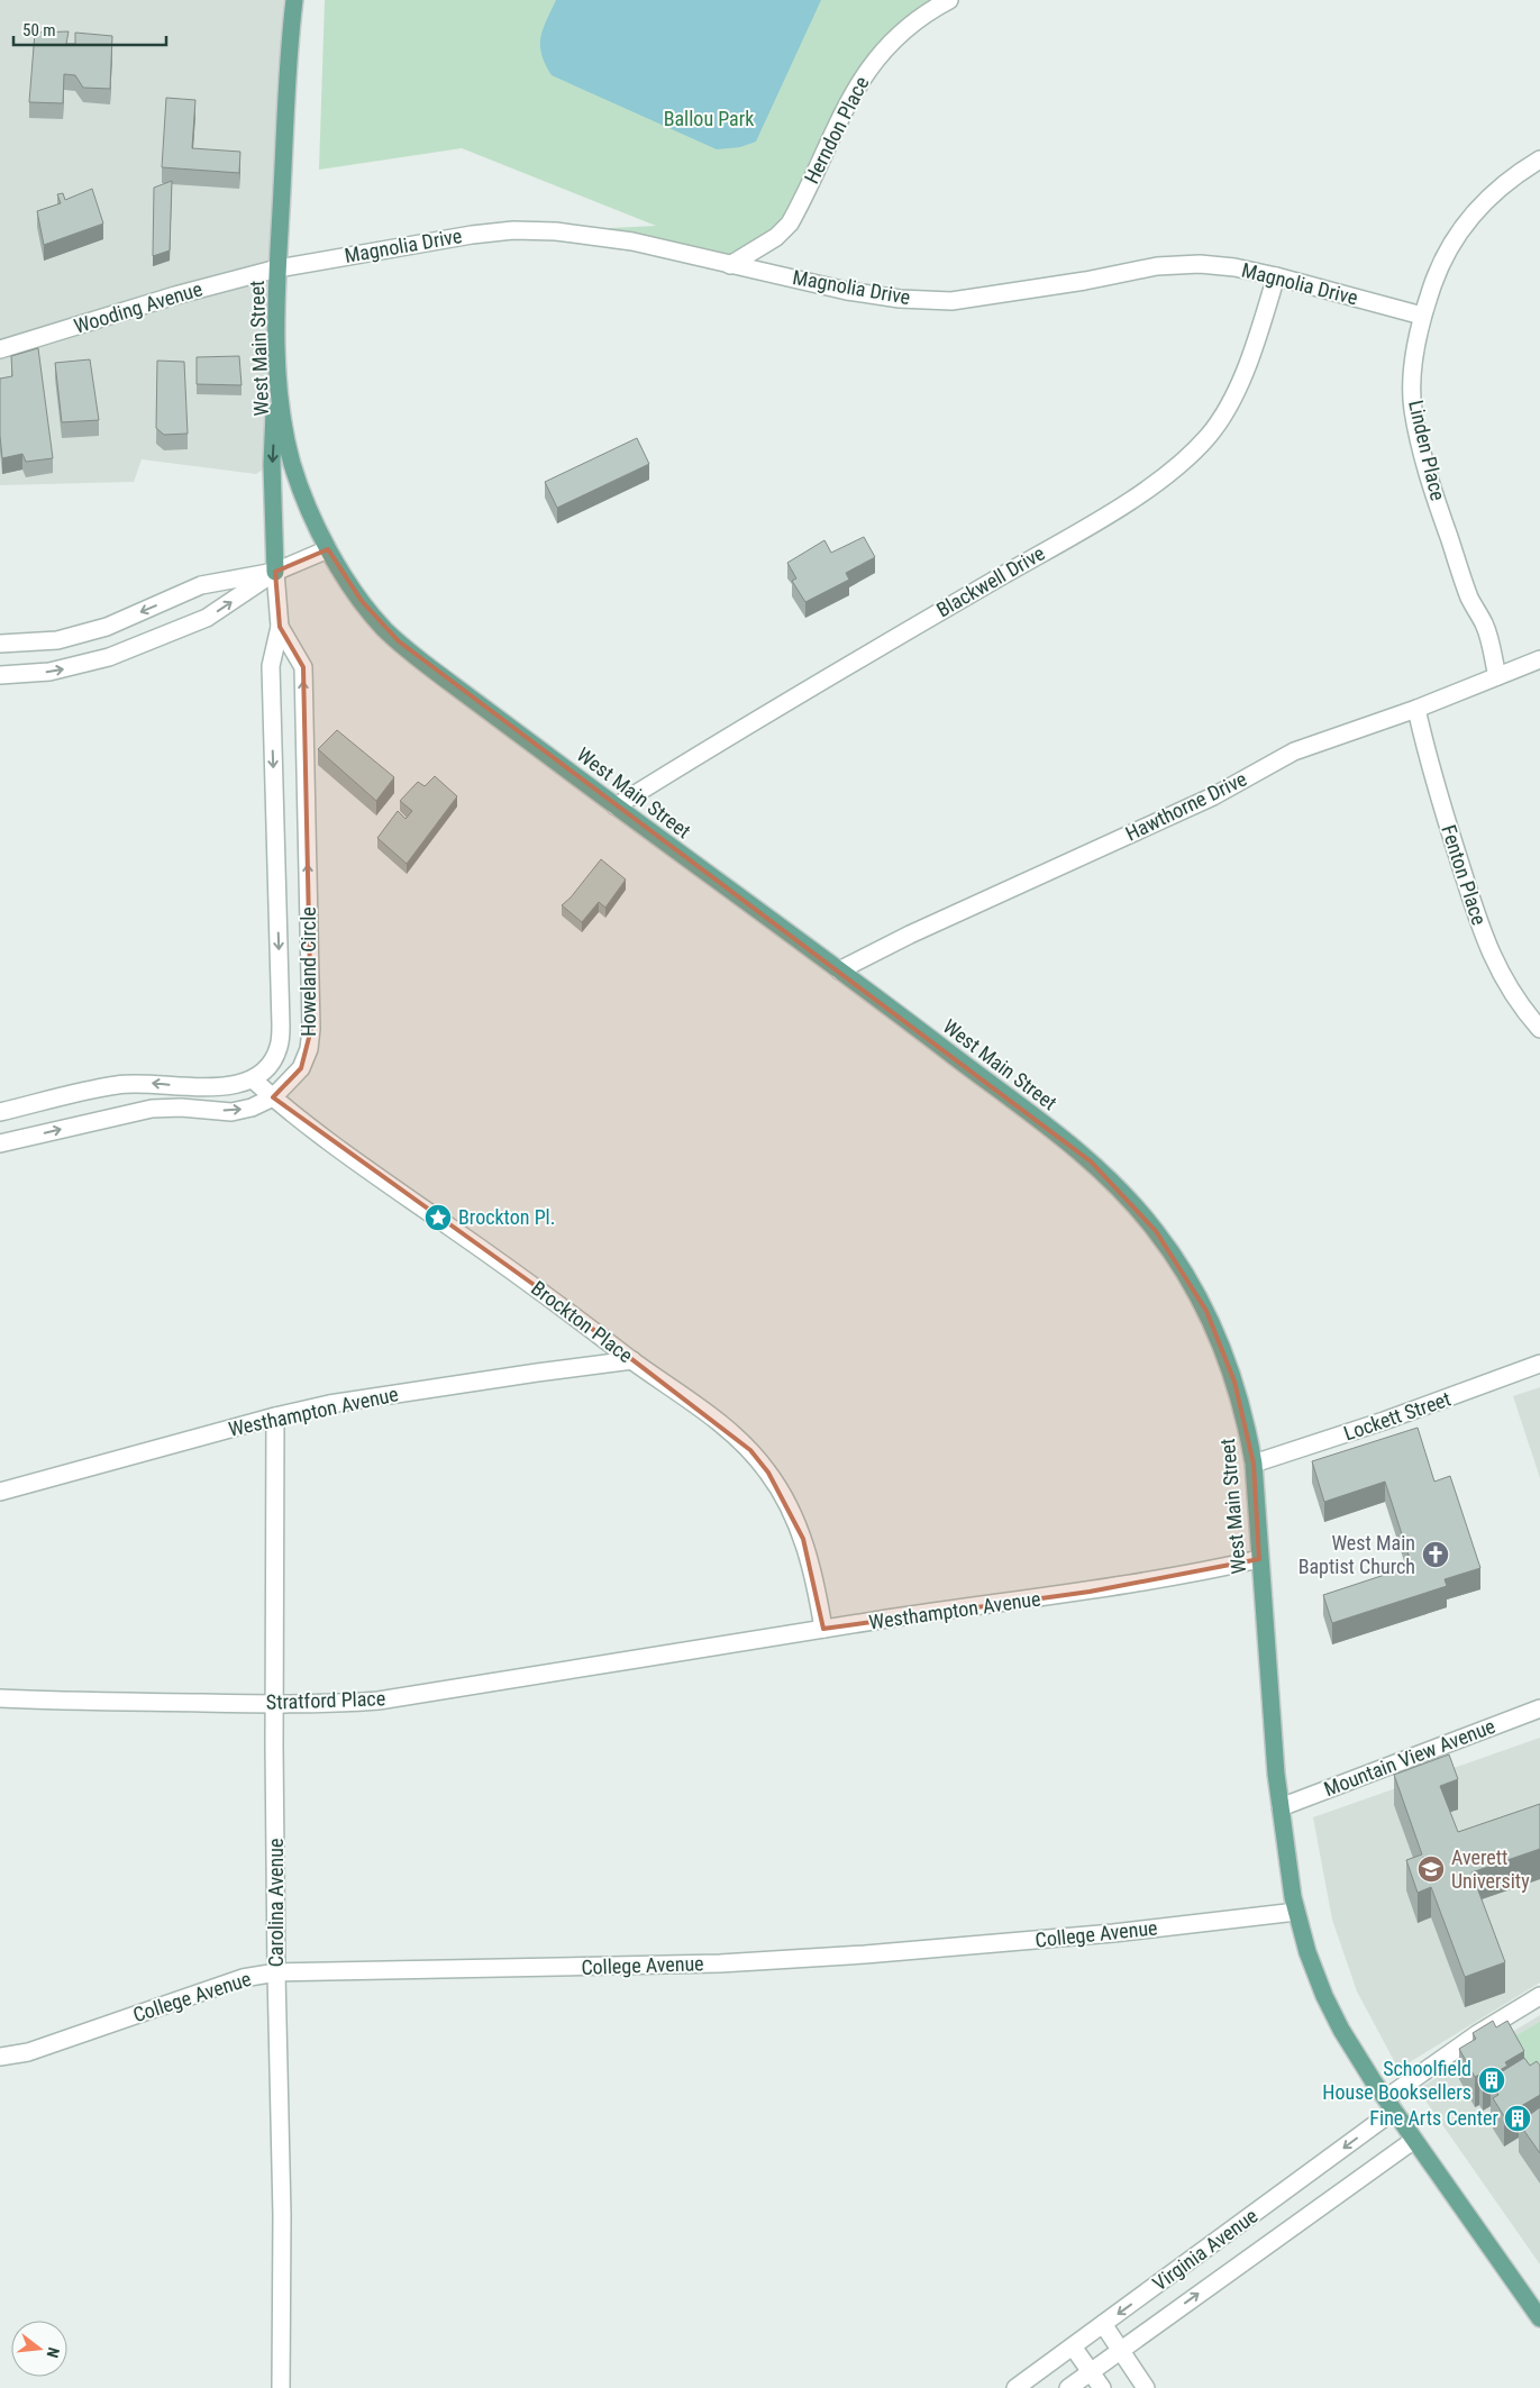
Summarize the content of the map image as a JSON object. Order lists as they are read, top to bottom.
{
  "streets": {
    "main road": ["West Main Street"],
    "street": [
      "Herndon Place",
      "Magnolia Drive",
      "Wooding Avenue",
      "Linden Place",
      "Blackwell Drive",
      "Hawthorne Drive",
      "Fenton Place",
      "Howeland Circle",
      "Brockton Place",
      "Westhampton Avenue",
      "Lockett Street",
      "Stratford Place",
      "Mountain View Avenue",
      "Carolina Avenue",
      "College Avenue",
      "Virginia Avenue"
    ]
  },
  "crossings": [
    ["Herndon Place", "Magnolia Drive"],
    ["Magnolia Drive", "Wooding Avenue"],
    ["Magnolia Drive", "West Main Street"],
    ["Magnolia Drive", "Linden Place"],
    ["Magnolia Drive", "Blackwell Drive"],
    ["Wooding Avenue", "West Main Street"],
    ["West Main Street", "Blackwell Drive"],
    ["West Main Street", "Hawthorne Drive"],
    ["West Main Street", "Westhampton Avenue"],
    ["West Main Street", "Lockett Street"],
    ["West Main Street", "Mountain View Avenue"],
    ["West Main Street", "College Avenue"],
    ["West Main Street", "Virginia Avenue"],
    ["Linden Place", "Hawthorne Drive"],
    ["Hawthorne Drive", "Fenton Place"],
    ["Howeland Circle", "Brockton Place"],
    ["Brockton Place", "Westhampton Avenue"],
    ["Westhampton Avenue", "Stratford Place"],
    ["Westhampton Avenue", "Carolina Avenue"],
    ["Stratford Place", "Carolina Avenue"],
    ["Carolina Avenue", "College Avenue"]
  ],
  "parks": ["Ballou Park"],
  "places": {
    "place": ["Brockton Pl."],
    "church": ["West Main Baptist Church"],
    "school or university": ["Averett University"],
    "building": ["Schoolfield House Booksellers", "Fine Arts Center"]
  },
  "scale_bar": "50 m",
  "north": "right"
}
